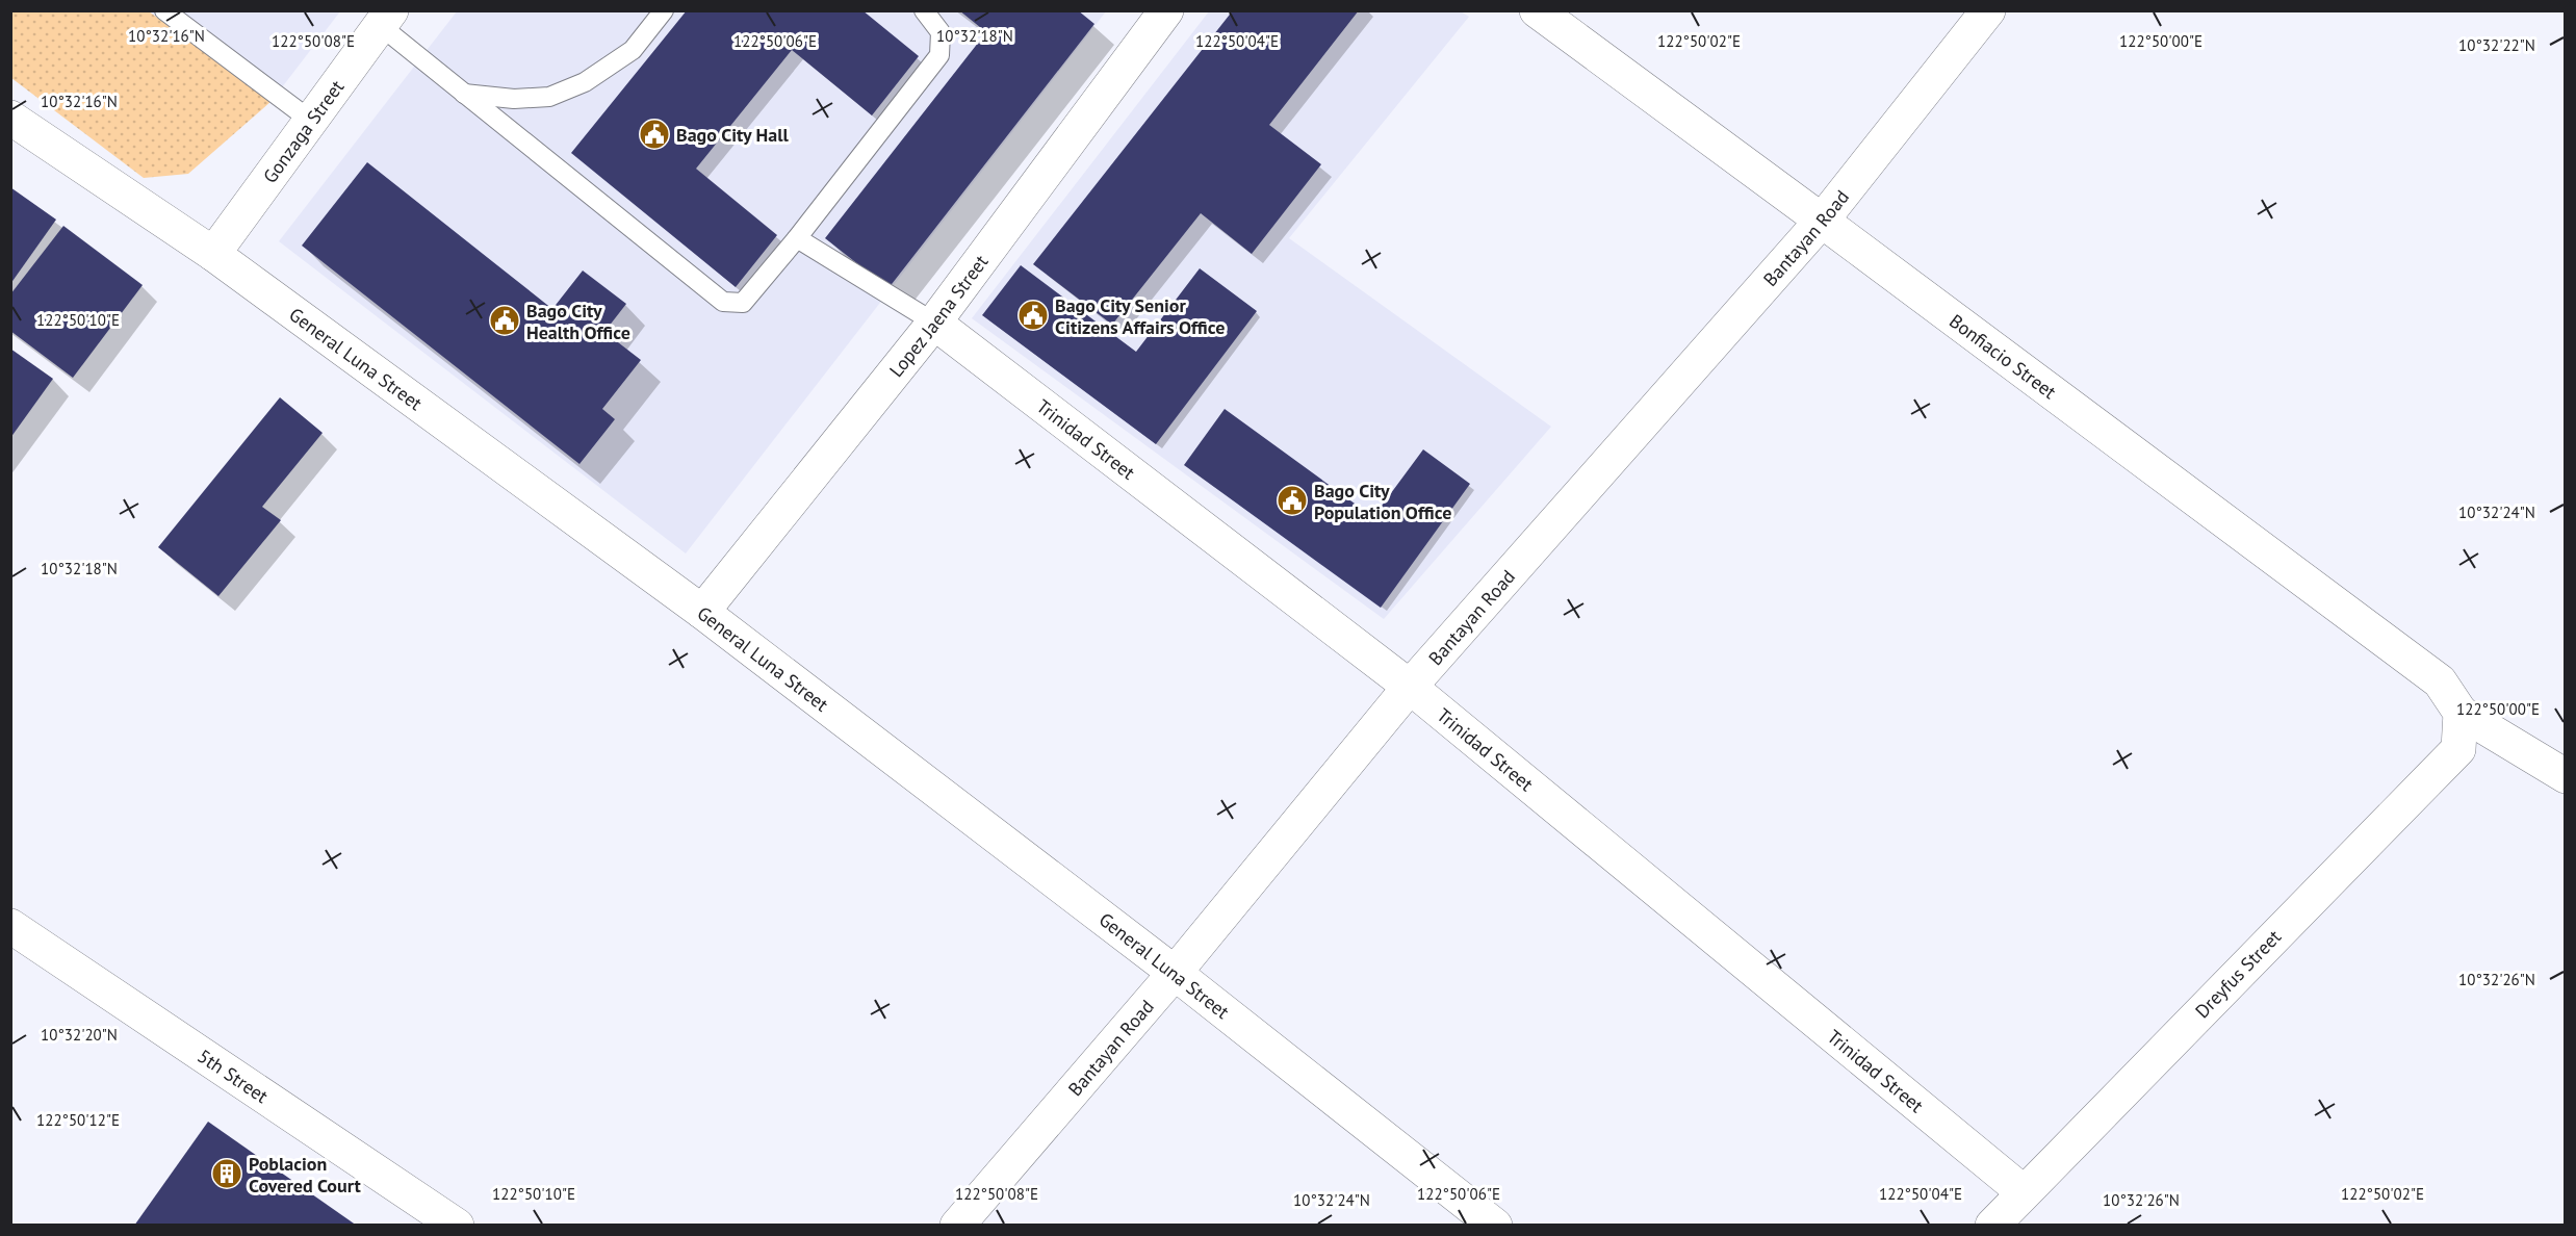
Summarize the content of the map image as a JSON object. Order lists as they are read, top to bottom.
{
  "streets": {
    "street": [
      "Gonzaga Street",
      "Bantayan Road",
      "Lopez Jaena Street",
      "Bonfiacio Street",
      "General Luna Street",
      "Trinidad Street",
      "Dreyfus Street",
      "5th Street"
    ]
  },
  "crossings": [
    ["Gonzaga Street", "General Luna Street"],
    ["Bantayan Road", "Bonfiacio Street"],
    ["Bantayan Road", "General Luna Street"],
    ["Bantayan Road", "Trinidad Street"],
    ["Lopez Jaena Street", "General Luna Street"],
    ["Lopez Jaena Street", "Trinidad Street"],
    ["Bonfiacio Street", "Dreyfus Street"],
    ["Trinidad Street", "Dreyfus Street"]
  ],
  "places": {
    "public building": [
      "Bago City Hall",
      "Bago City Senior Citizens Affairs Office",
      "Bago City Health Office",
      "Bago City Population Office"
    ],
    "building": ["Poblacion Covered Court"]
  },
  "coordinates": [
    "10°32'16\"N",
    "10°32'18\"N",
    "122°50'08\"E",
    "122°50'06\"E",
    "122°50'04\"E",
    "122°50'02\"E",
    "122°50'00\"E",
    "10°32'22\"N",
    "122°50'10\"E",
    "10°32'24\"N",
    "10°32'26\"N",
    "10°32'20\"N",
    "122°50'12\"E"
  ]
}
